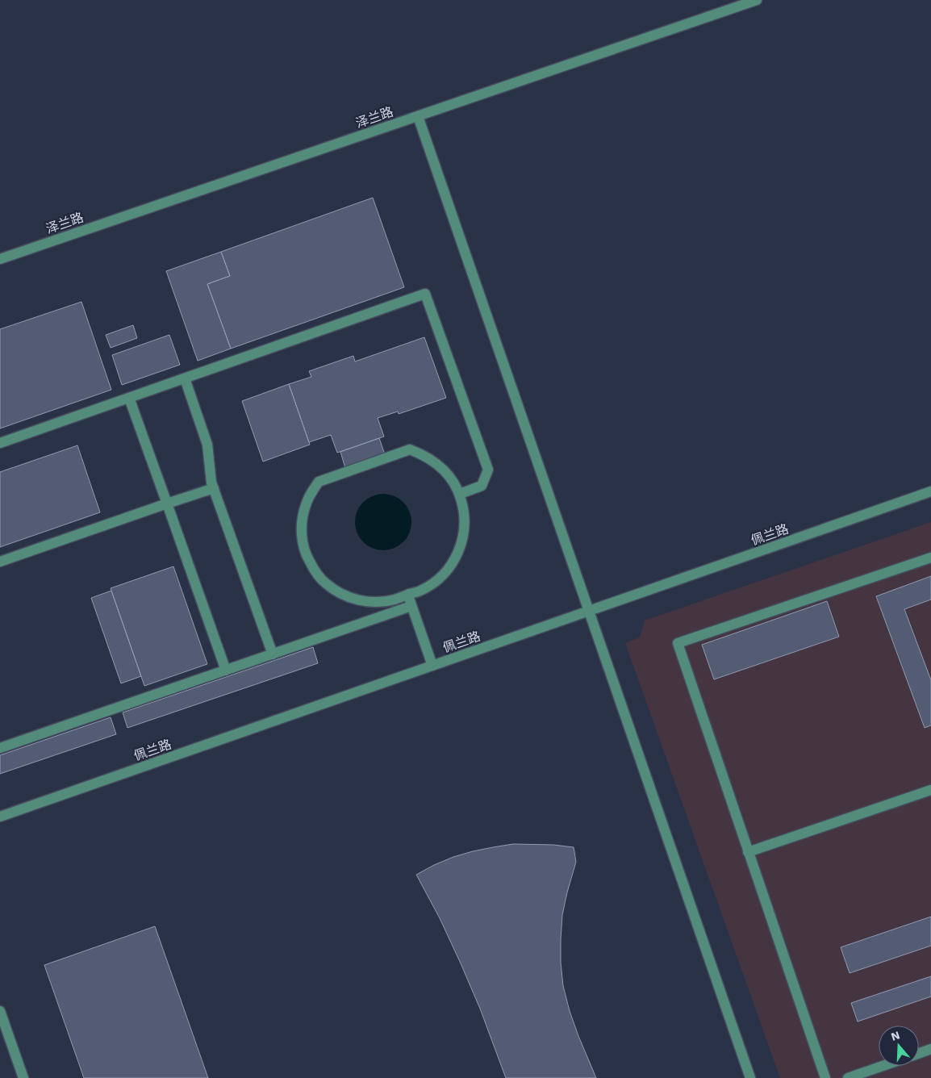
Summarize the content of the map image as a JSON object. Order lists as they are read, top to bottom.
{
  "streets": {
    "street": ["泽兰路", "佩兰路"]
  },
  "north": "top"
}
